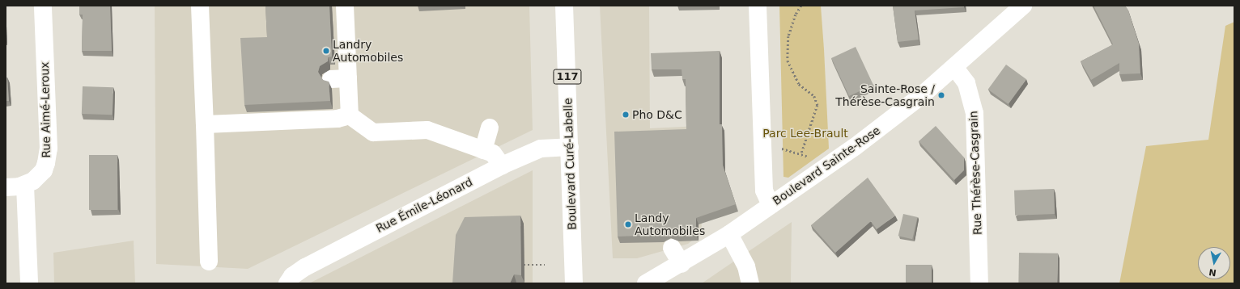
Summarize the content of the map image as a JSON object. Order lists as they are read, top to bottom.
{
  "streets": {
    "street": [
      "117",
      "Rue Aimé-Leroux",
      "Boulevard Curé-Labelle",
      "Boulevard Sainte-Rose",
      "Rue Thérèse-Casgrain",
      "Rue Émile-Léonard"
    ]
  },
  "crossings": [
    ["Boulevard Curé-Labelle", "Rue Émile-Léonard"],
    ["Boulevard Sainte-Rose", "Rue Thérèse-Casgrain"]
  ],
  "parks": ["Parc Lee-Brault"],
  "places": [
    "Landry Automobiles",
    "Sainte-Rose / Thérèse-Casgrain",
    "Pho D&C",
    "Landy Automobiles"
  ],
  "north": "bottom"
}
